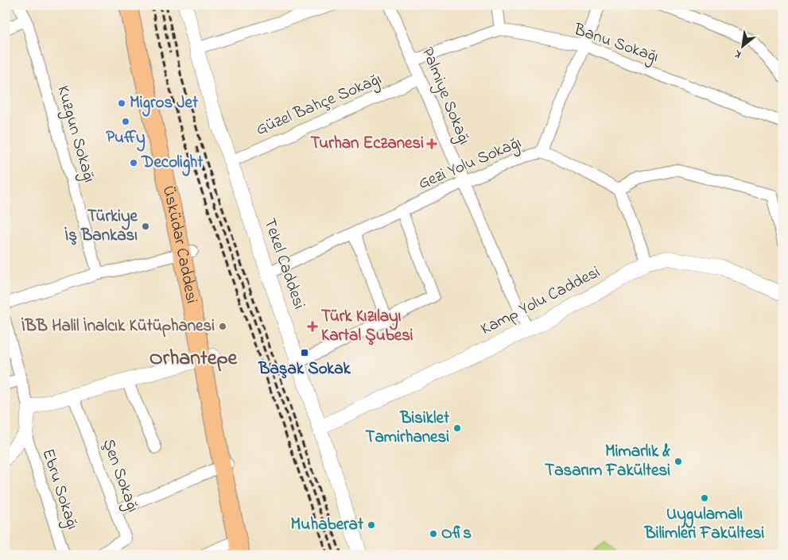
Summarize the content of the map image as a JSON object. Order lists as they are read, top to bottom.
{
  "streets": {
    "main road": ["Üsküdar Caddesi"],
    "street": [
      "Banu Sokağı",
      "Palmiye Sokağı",
      "Güzel Bahçe Sokağı",
      "Kuzgun Sokağı",
      "Gezi Yolu Sokağı",
      "Tekel Caddesi",
      "Kamp Yolu Caddesi",
      "Şen Sokağı",
      "Ebru Sokağı"
    ]
  },
  "crossings": [
    ["Banu Sokağı", "Gezi Yolu Sokağı"],
    ["Palmiye Sokağı", "Güzel Bahçe Sokağı"],
    ["Palmiye Sokağı", "Gezi Yolu Sokağı"],
    ["Palmiye Sokağı", "Kamp Yolu Caddesi"],
    ["Güzel Bahçe Sokağı", "Tekel Caddesi"],
    ["Gezi Yolu Sokağı", "Tekel Caddesi"],
    ["Tekel Caddesi", "Kamp Yolu Caddesi"]
  ],
  "districts": ["Orhantepe"],
  "places": {
    "other": [
      "Migros Jet",
      "Puffy",
      "Decolight",
      "Türkiye İş Bankası",
      "İBB Halil İnalcık Kütüphanesi",
      "Bisiklet Tamirhanesi",
      "Mimarlık & Tasarım Fakültesi",
      "Uygulamalı Bilimleri Fakültesi",
      "Muhaberat",
      "Ofis"
    ],
    "health": ["Turhan Eczanesi", "Türk Kızılayı Kartal Şubesi"],
    "transit": ["Başak Sokak"]
  },
  "north": "bottom left"
}
